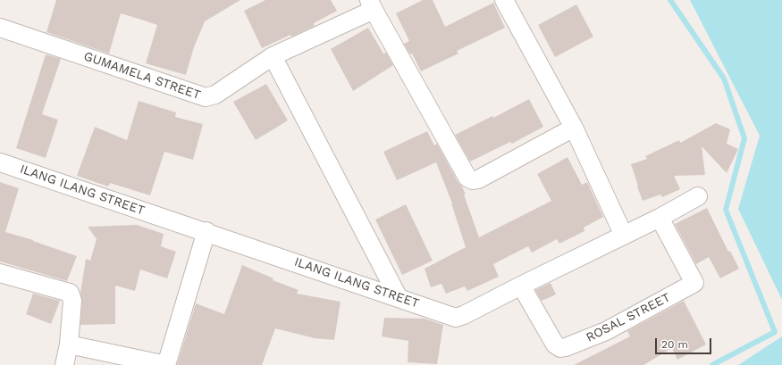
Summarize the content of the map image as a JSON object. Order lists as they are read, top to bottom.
{
  "streets": {
    "street": ["GUMAMELA STREET", "ILANG ILANG STREET", "ROSAL STREET"]
  },
  "crossings": [
    ["ILANG ILANG STREET", "ROSAL STREET"]
  ],
  "scale_bar": "20 m"
}
